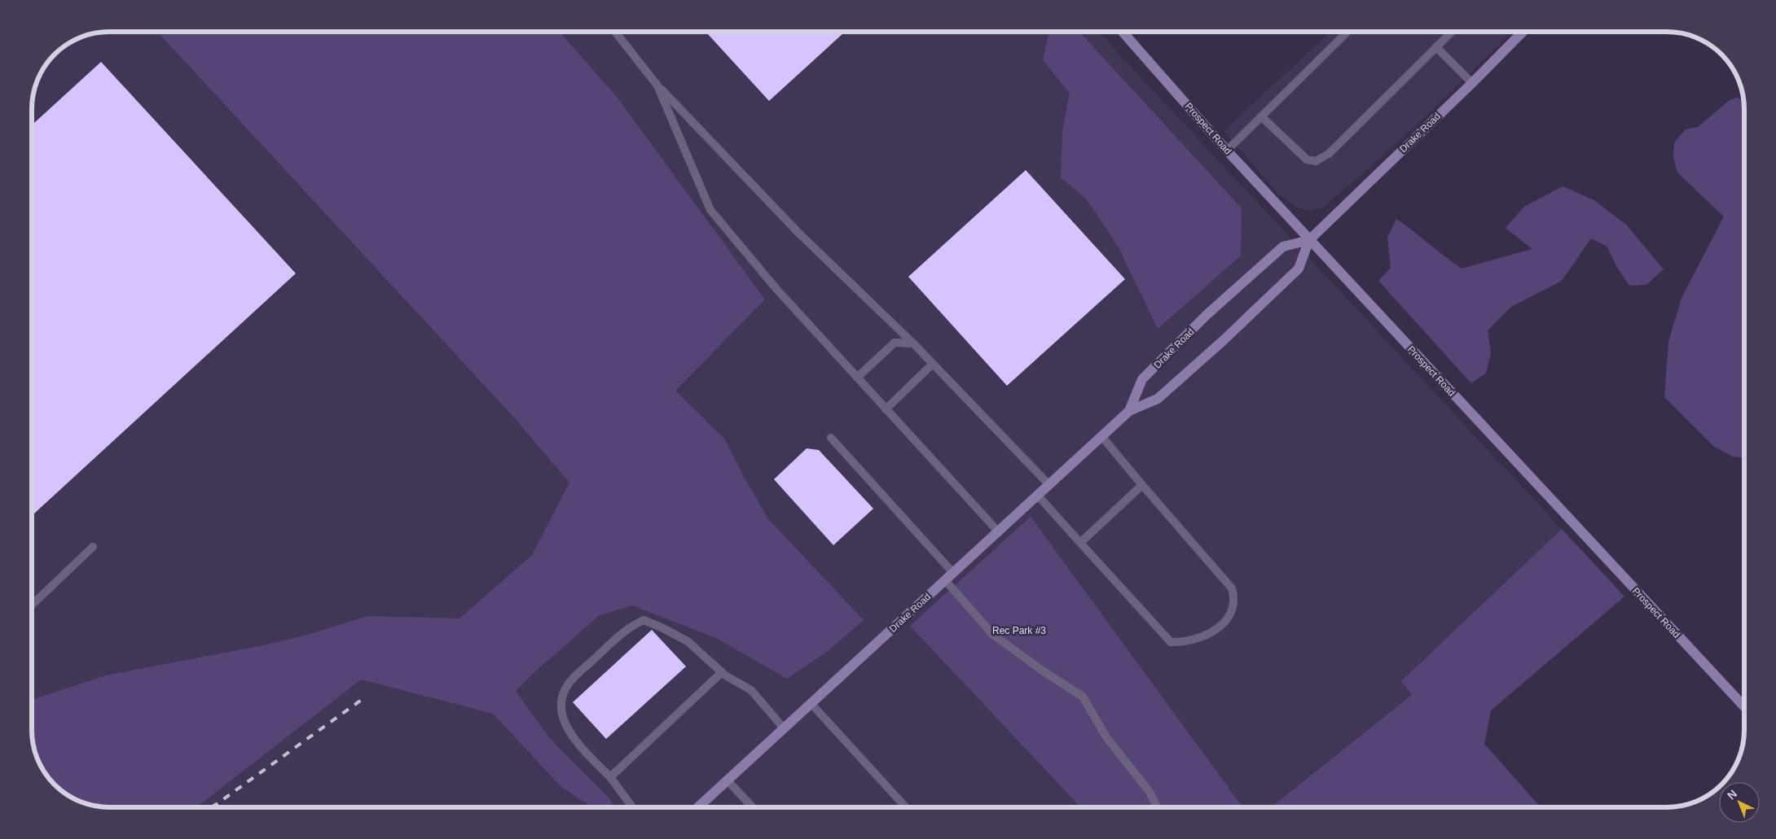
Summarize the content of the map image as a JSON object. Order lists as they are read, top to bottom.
{
  "streets": {
    "street": ["Prospect Road", "Drake Road"]
  },
  "crossings": [
    ["Prospect Road", "Drake Road"]
  ],
  "parks": ["Rec Park #3"],
  "north": "top left"
}
